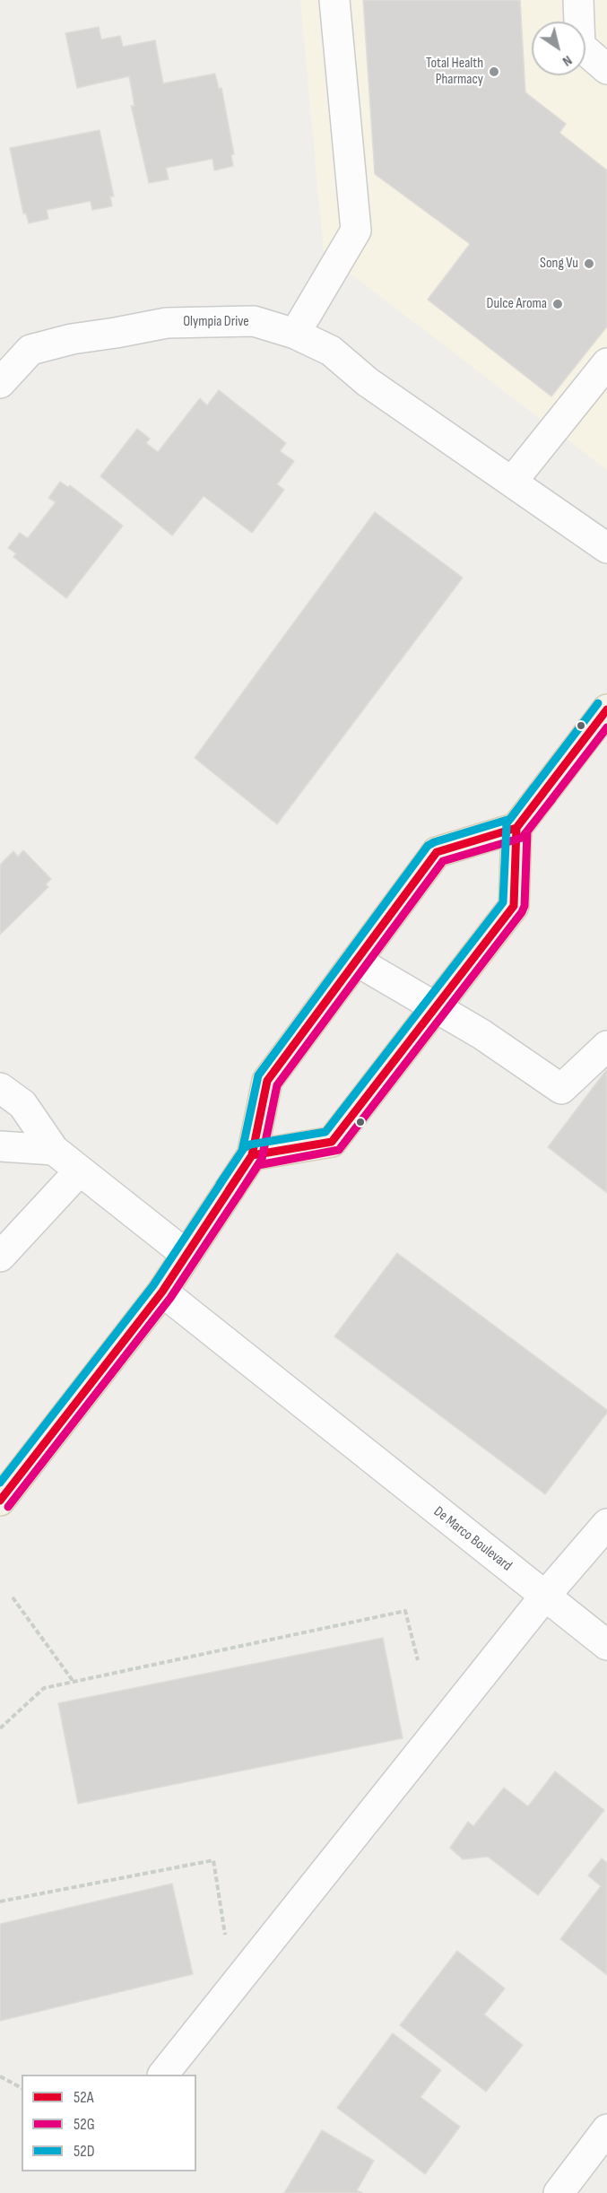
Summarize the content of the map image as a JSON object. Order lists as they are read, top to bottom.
{
  "streets": {
    "street": ["Olympia Drive", "De Marco Boulevard"]
  },
  "places": ["Total Health Pharmacy", "Song Vu", "Dulce Aroma"],
  "lines": ["transit line 52D", "transit line 52A", "transit line 52G"],
  "legend": ["52A", "52G", "52D"],
  "north": "bottom right"
}
